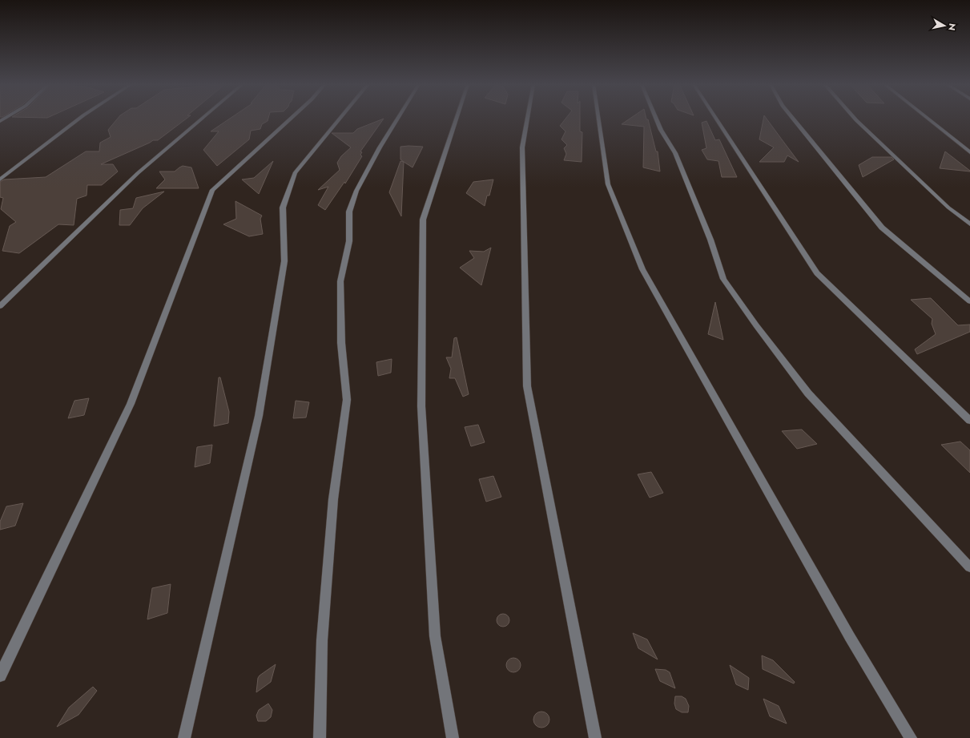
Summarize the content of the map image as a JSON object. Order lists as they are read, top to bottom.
{
  "north": "right"
}
